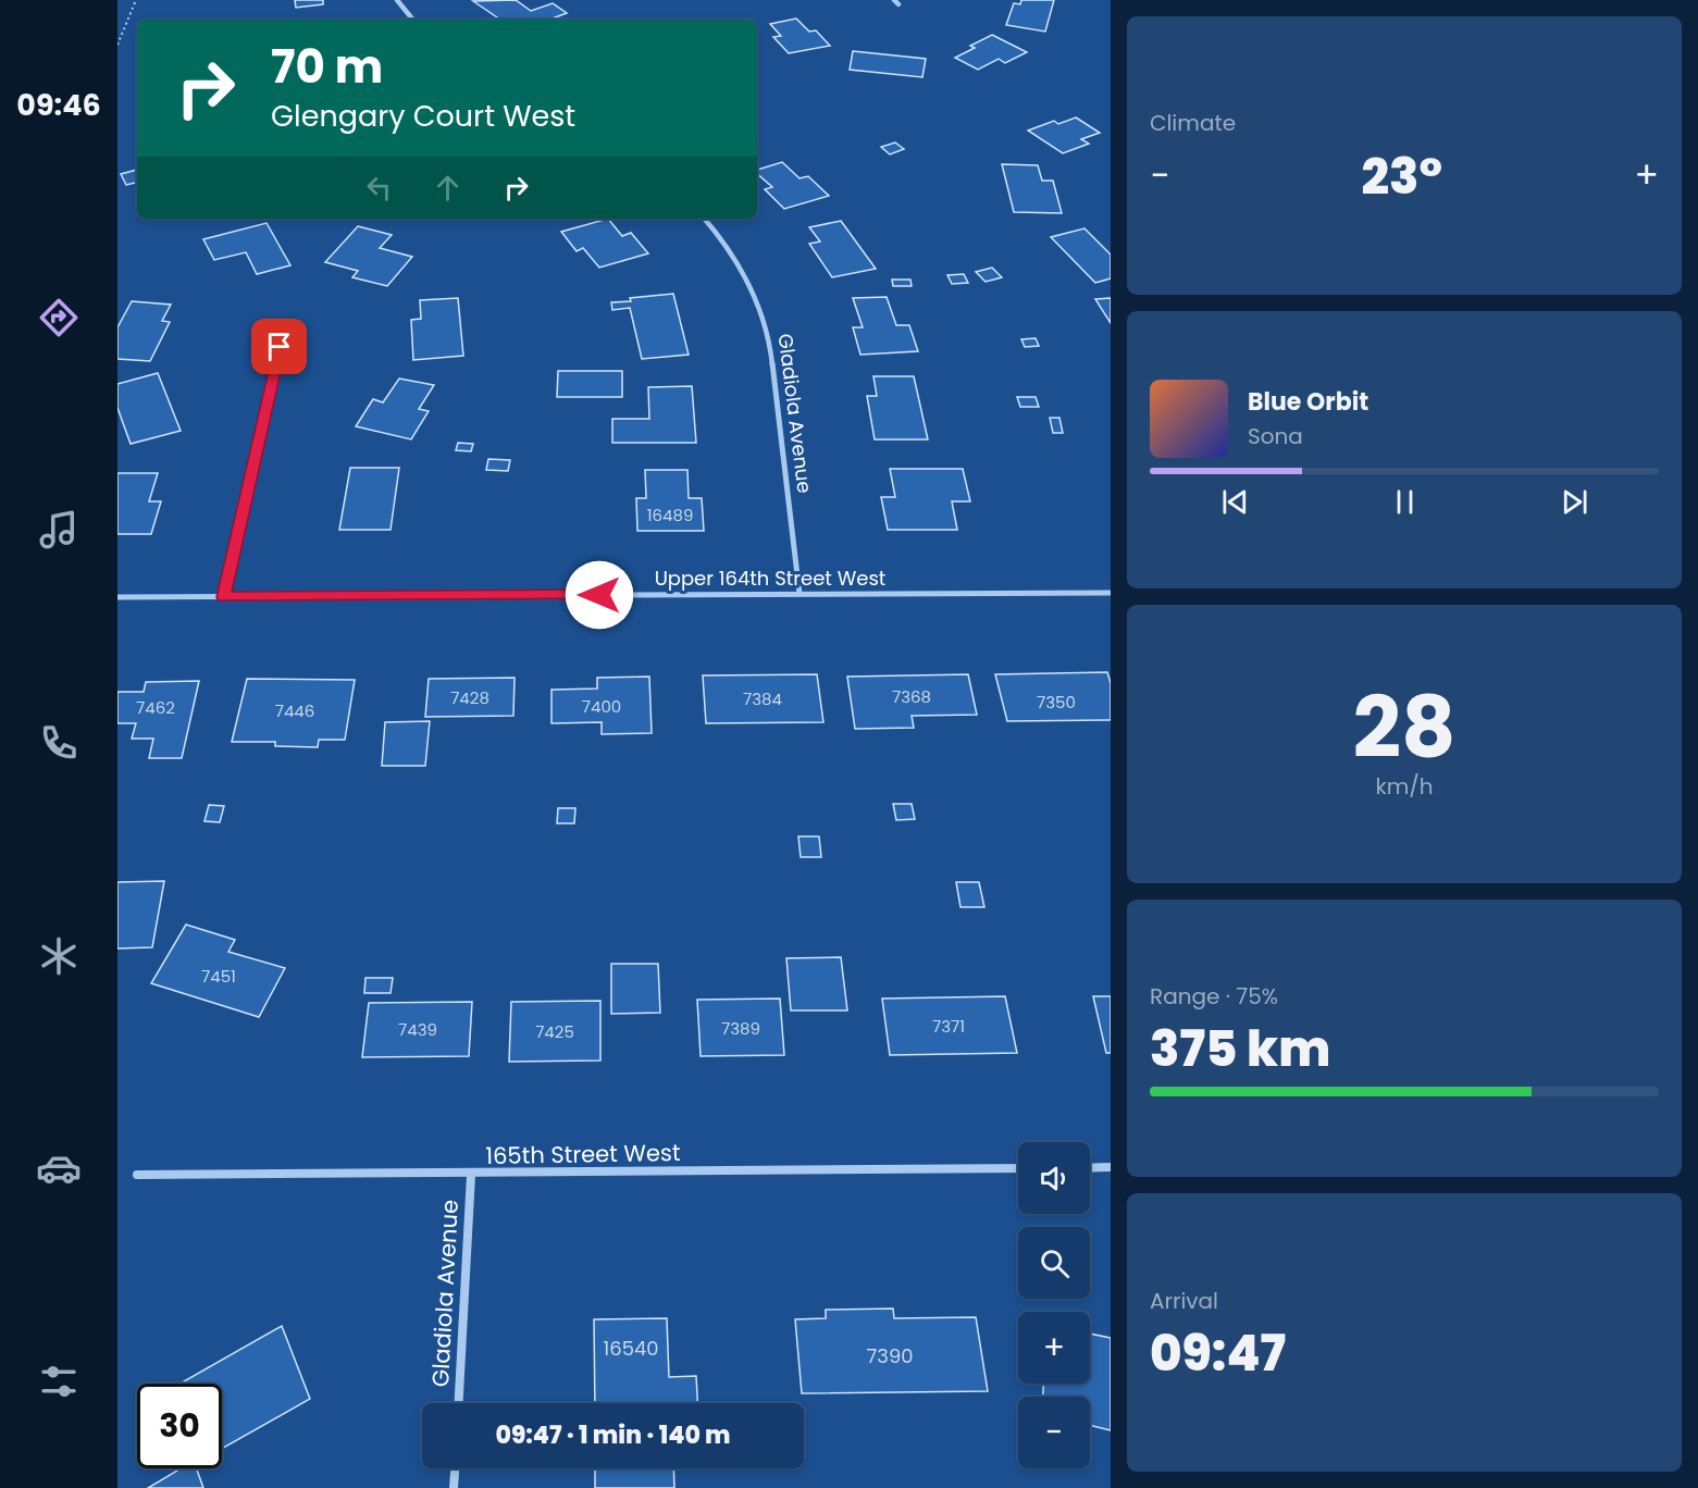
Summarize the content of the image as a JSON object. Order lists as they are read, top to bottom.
{
  "streets": {
    "street": ["Gladiola Avenue", "Upper 164th Street West", "165th Street West"]
  },
  "crossings": [
    ["Gladiola Avenue", "Upper 164th Street West"],
    ["Gladiola Avenue", "165th Street West"]
  ],
  "house_numbers": [
    "16489",
    "7368",
    "7428",
    "7384",
    "7350",
    "7400",
    "7462",
    "7446",
    "7451",
    "7371",
    "7389",
    "7439",
    "7425",
    "16540",
    "7390"
  ],
  "page": {
    "tabs": "09:46",
    "tile": [
      "Climate",
      ["28", "km/h"],
      ["Range · 75%", "375 km"],
      ["Arrival", "09:47"]
    ],
    "turn": ["70 m", "Glengary Court West"],
    "heat": ["−", "23°", "+"],
    "song": ["Blue Orbit", "Sona"],
    "map_buttons": ["+", "−"],
    "limit": "30",
    "trip": "09:47 · 1 min · 140 m"
  }
}
